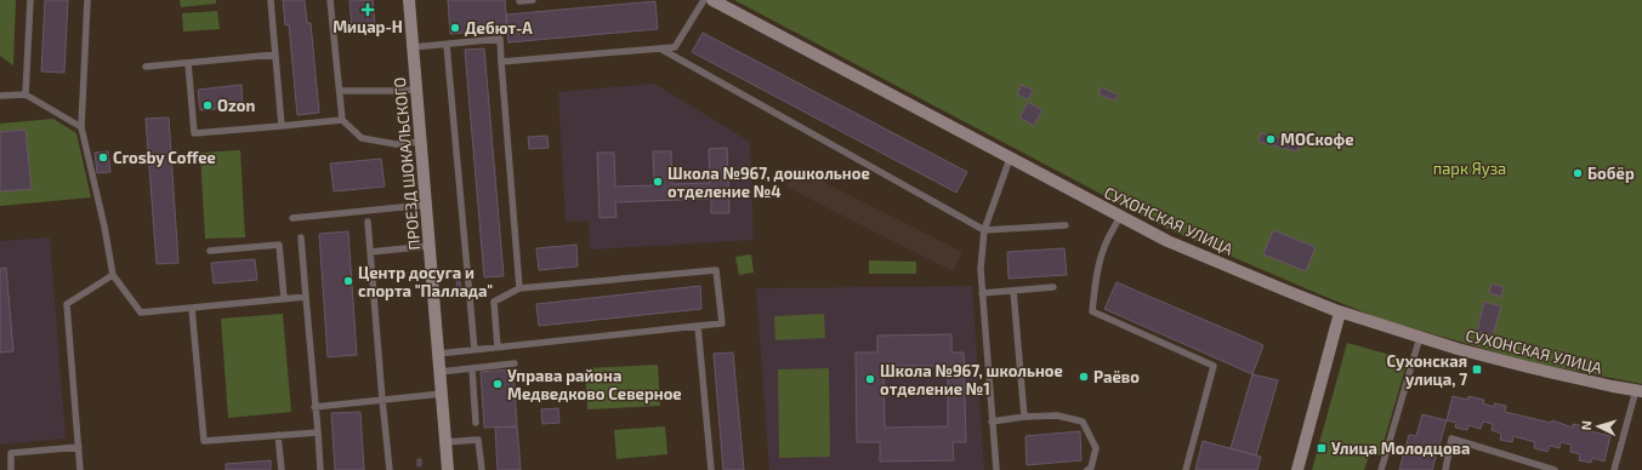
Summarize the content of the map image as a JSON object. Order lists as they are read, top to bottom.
{
  "streets": {
    "street": ["ПРОЕЗД ШОКАЛЬСКОГО", "СУХОНСКАЯ УЛИЦА"]
  },
  "parks": ["парк Яуза"],
  "places": {
    "health": ["Мицар-Н"],
    "other": [
      "Дебют-А",
      "Ozon",
      "МОСкофе",
      "Crosby Coffee",
      "Бобёр",
      "Школа №967, дошкольное отделение №4",
      "Центр досуга и спорта \"Паллада\"",
      "Раёво",
      "Школа №967, школьное отделение №1",
      "Управа района Медведково Северное"
    ],
    "transit": ["Сухонская улица, 7", "Улица Молодцова"]
  },
  "north": "left"
}
